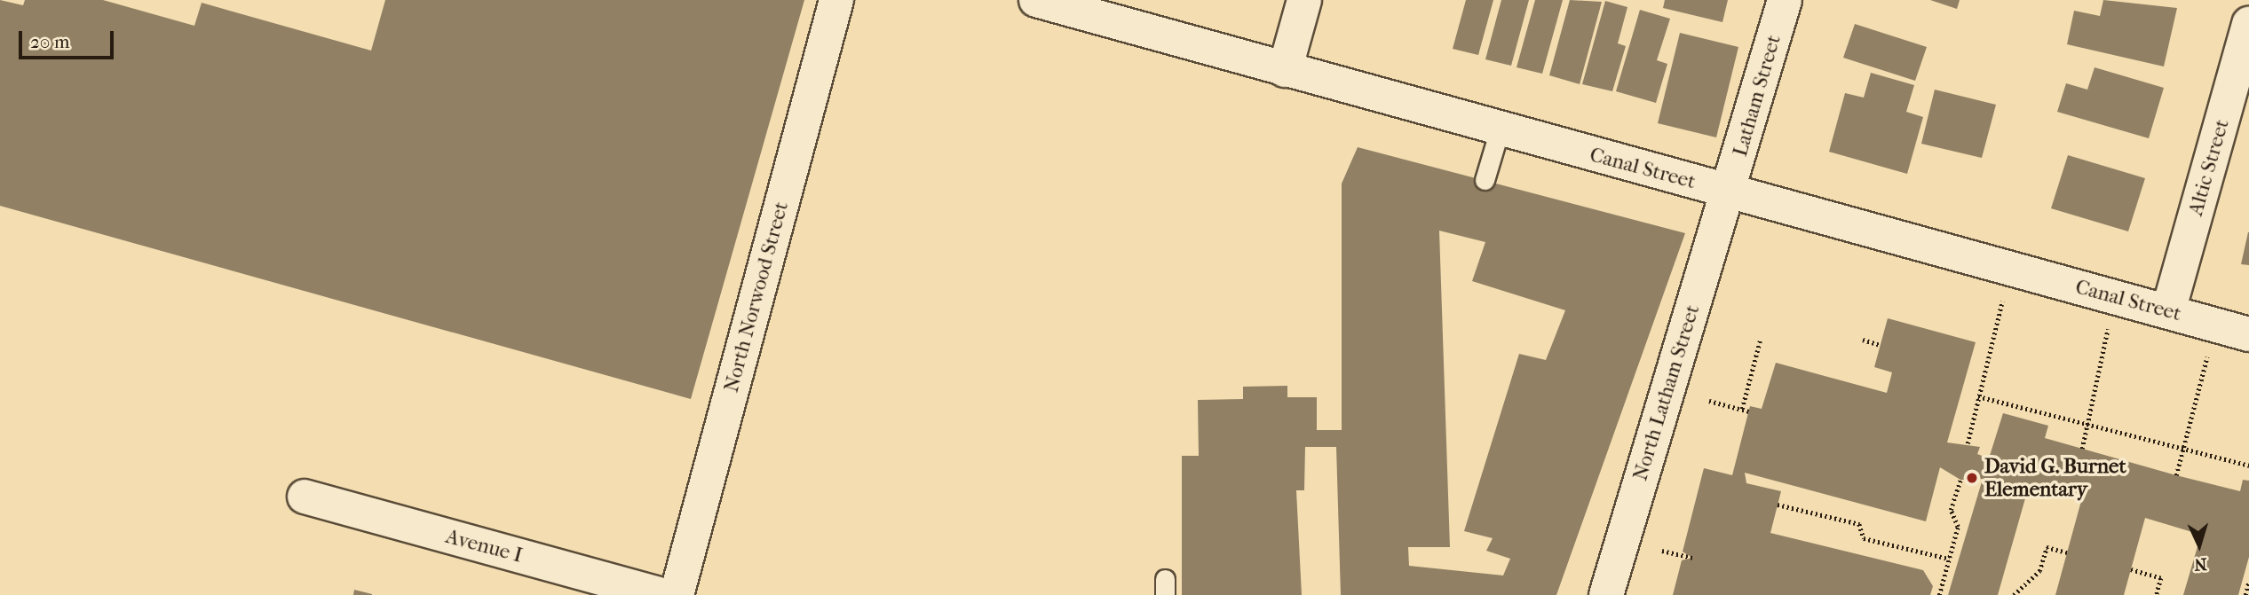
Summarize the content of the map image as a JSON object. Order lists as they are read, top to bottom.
{
  "streets": {
    "street": [
      "Latham Street",
      "Altic Street",
      "Canal Street",
      "North Norwood Street",
      "North Latham Street",
      "Avenue I"
    ]
  },
  "crossings": [
    ["Latham Street", "Canal Street"],
    ["Latham Street", "North Latham Street"],
    ["Altic Street", "Canal Street"],
    ["Canal Street", "North Latham Street"]
  ],
  "places": ["David G. Burnet Elementary"],
  "scale_bar": "20 m",
  "north": "bottom"
}
